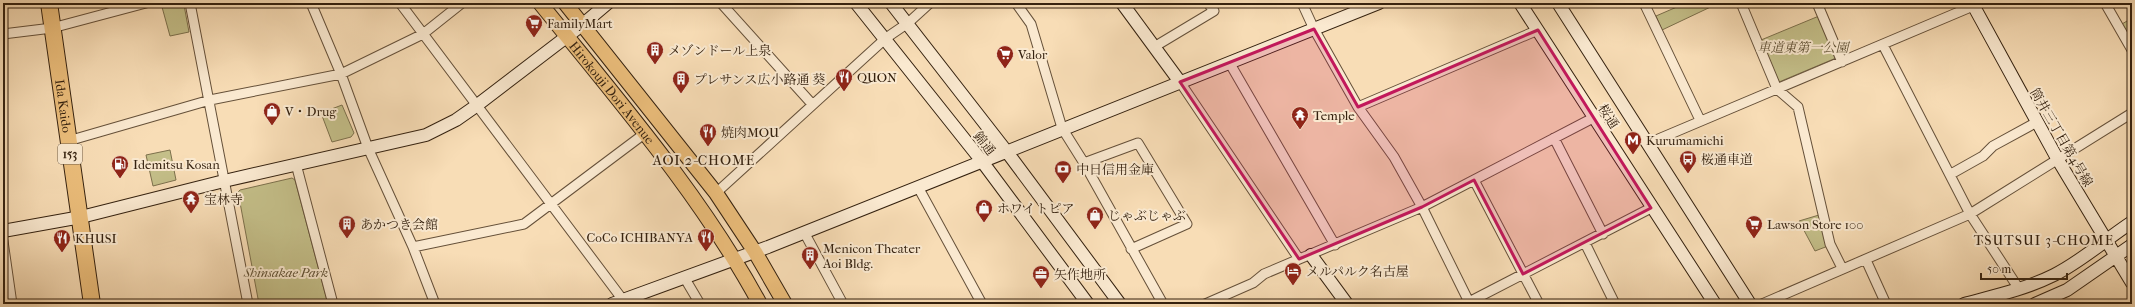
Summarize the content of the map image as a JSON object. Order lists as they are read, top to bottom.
{
  "streets": {
    "highway": ["Ida Kaido", "153"],
    "main road": ["Hirokouji Dori Avenue"],
    "street": ["桜通", "筒井三丁目第4号線", "錦通"]
  },
  "districts": ["AOI 2-CHOME", "TSUTSUI 3-CHOME"],
  "parks": ["車道東第一公園", "Shinsakae Park"],
  "places": {
    "supermarket": ["FamilyMart", "Valor", "Lawson Store 100"],
    "building": [
      "メゾンドール上泉",
      "プレサンス広小路通 葵",
      "あかつき会館",
      "Menicon Theater Aoi Bldg."
    ],
    "restaurant": [
      "QUON",
      "焼肉MOU",
      "CoCo ICHIBANYA",
      "KHUSI"
    ],
    "shop": ["V・Drug", "ホワイトピア", "じゃぶじゃぶ"],
    "temple": ["Temple", "宝林寺"],
    "metro station": ["Kurumamichi"],
    "bus stop": ["桜通車道"],
    "fuel station": ["Idemitsu Kosan"],
    "bank": ["中日信用金庫"],
    "hotel": ["メルパルク名古屋"],
    "office": ["矢作地所"]
  },
  "scale_bar": "50 m"
}
